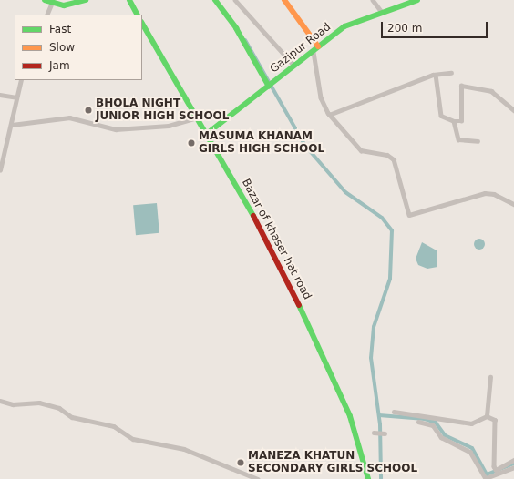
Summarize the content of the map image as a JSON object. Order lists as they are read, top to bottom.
{
  "streets": {
    "main road": ["Gazipur Road", "Bazar of khaser hat road"]
  },
  "crossings": [
    ["Gazipur Road", "Bazar of khaser hat road"]
  ],
  "places": ["BHOLA NIGHT JUNIOR HIGH SCHOOL", "MASUMA KHANAM GIRLS HIGH SCHOOL", "MANEZA KHATUN SECONDARY GIRLS SCHOOL"],
  "legend": ["Fast", "Slow", "Jam"],
  "scale_bar": "200 m"
}
